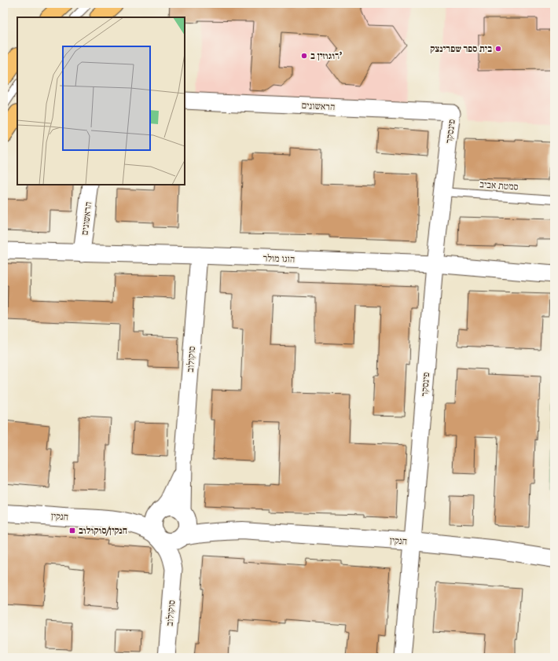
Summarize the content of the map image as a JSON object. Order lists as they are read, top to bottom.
{
  "streets": {
    "street": [
      "הראשונים",
      "פינסקר",
      "הוגו מולר",
      "סוקולוב",
      "חנקין"
    ],
    "lane": ["סמטת אביב"]
  },
  "crossings": [
    ["הראשונים", "פינסקר"],
    ["הראשונים", "הוגו מולר"],
    ["פינסקר", "סמטת אביב"],
    ["פינסקר", "הוגו מולר"],
    ["פינסקר", "חנקין"],
    ["הוגו מולר", "סוקולוב"],
    ["סוקולוב", "חנקין"]
  ],
  "places": {
    "other": ["בית ספר שפרינצק", "רוגוזין ב'"],
    "transit": ["חנקין/סוקולוב"]
  }
}
